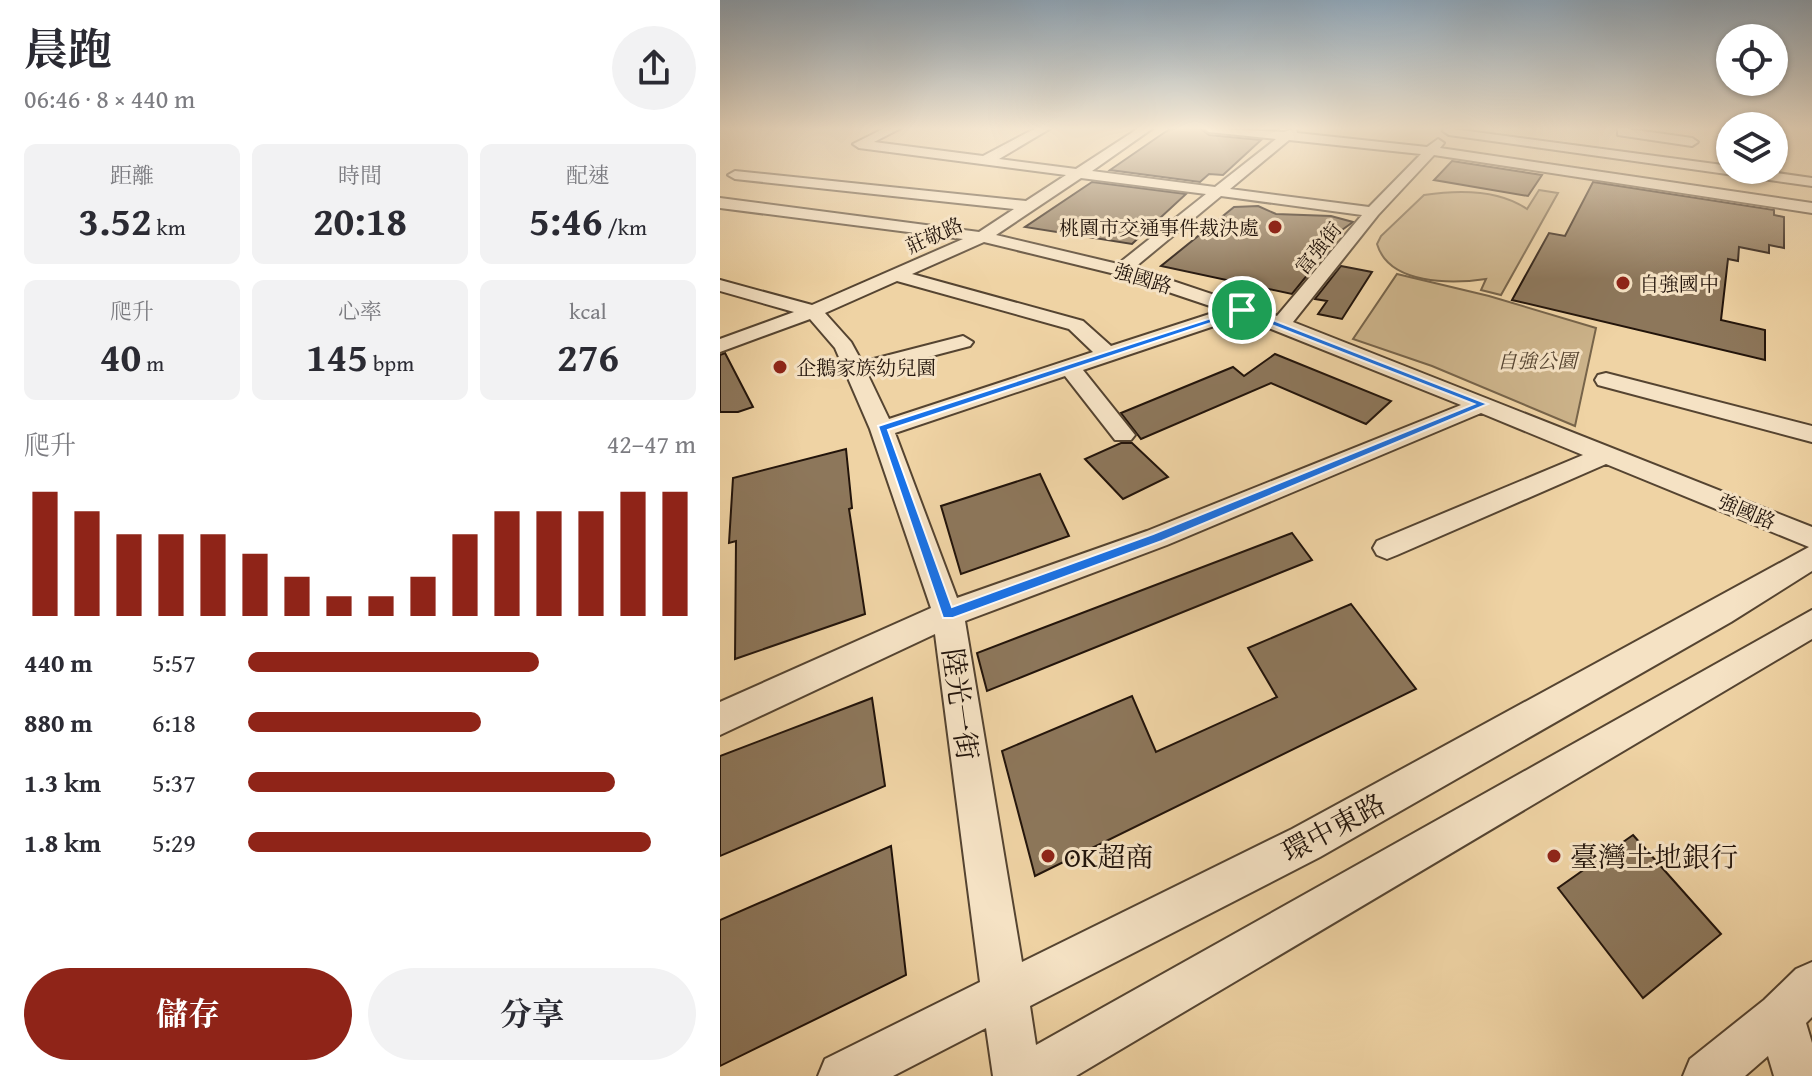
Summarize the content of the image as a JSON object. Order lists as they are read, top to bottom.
{
  "streets": {
    "street": [
      "莊敬路",
      "富強街",
      "強國路",
      "陸光一街",
      "環中東路"
    ]
  },
  "crossings": [
    ["莊敬路", "強國路"],
    ["莊敬路", "陸光一街"],
    ["富強街", "強國路"],
    ["陸光一街", "環中東路"]
  ],
  "parks": ["自強公園"],
  "places": [
    "桃園市交通事件裁決處",
    "自強國中",
    "企鵝家族幼兒園",
    "OK超商",
    "臺灣土地銀行"
  ],
  "page": {
    "heading": ["晨跑", "06:46 · 8 × 440 m"],
    "stats": [
      ["距離", "3.52 km"],
      ["時間", "20:18"],
      ["配速", "5:46 /km"],
      ["爬升", "40 m"],
      ["心率", "145 bpm"],
      ["kcal", "276"]
    ],
    "chart": ["爬升", "42–47 m"],
    "list": [
      {
        "name": "440 m",
        "note": "5:57"
      },
      {
        "name": "880 m",
        "note": "6:18"
      },
      {
        "name": "1.3 km",
        "note": "5:37"
      },
      {
        "name": "1.8 km",
        "note": "5:29"
      }
    ],
    "buttons": ["儲存", "分享"]
  }
}
